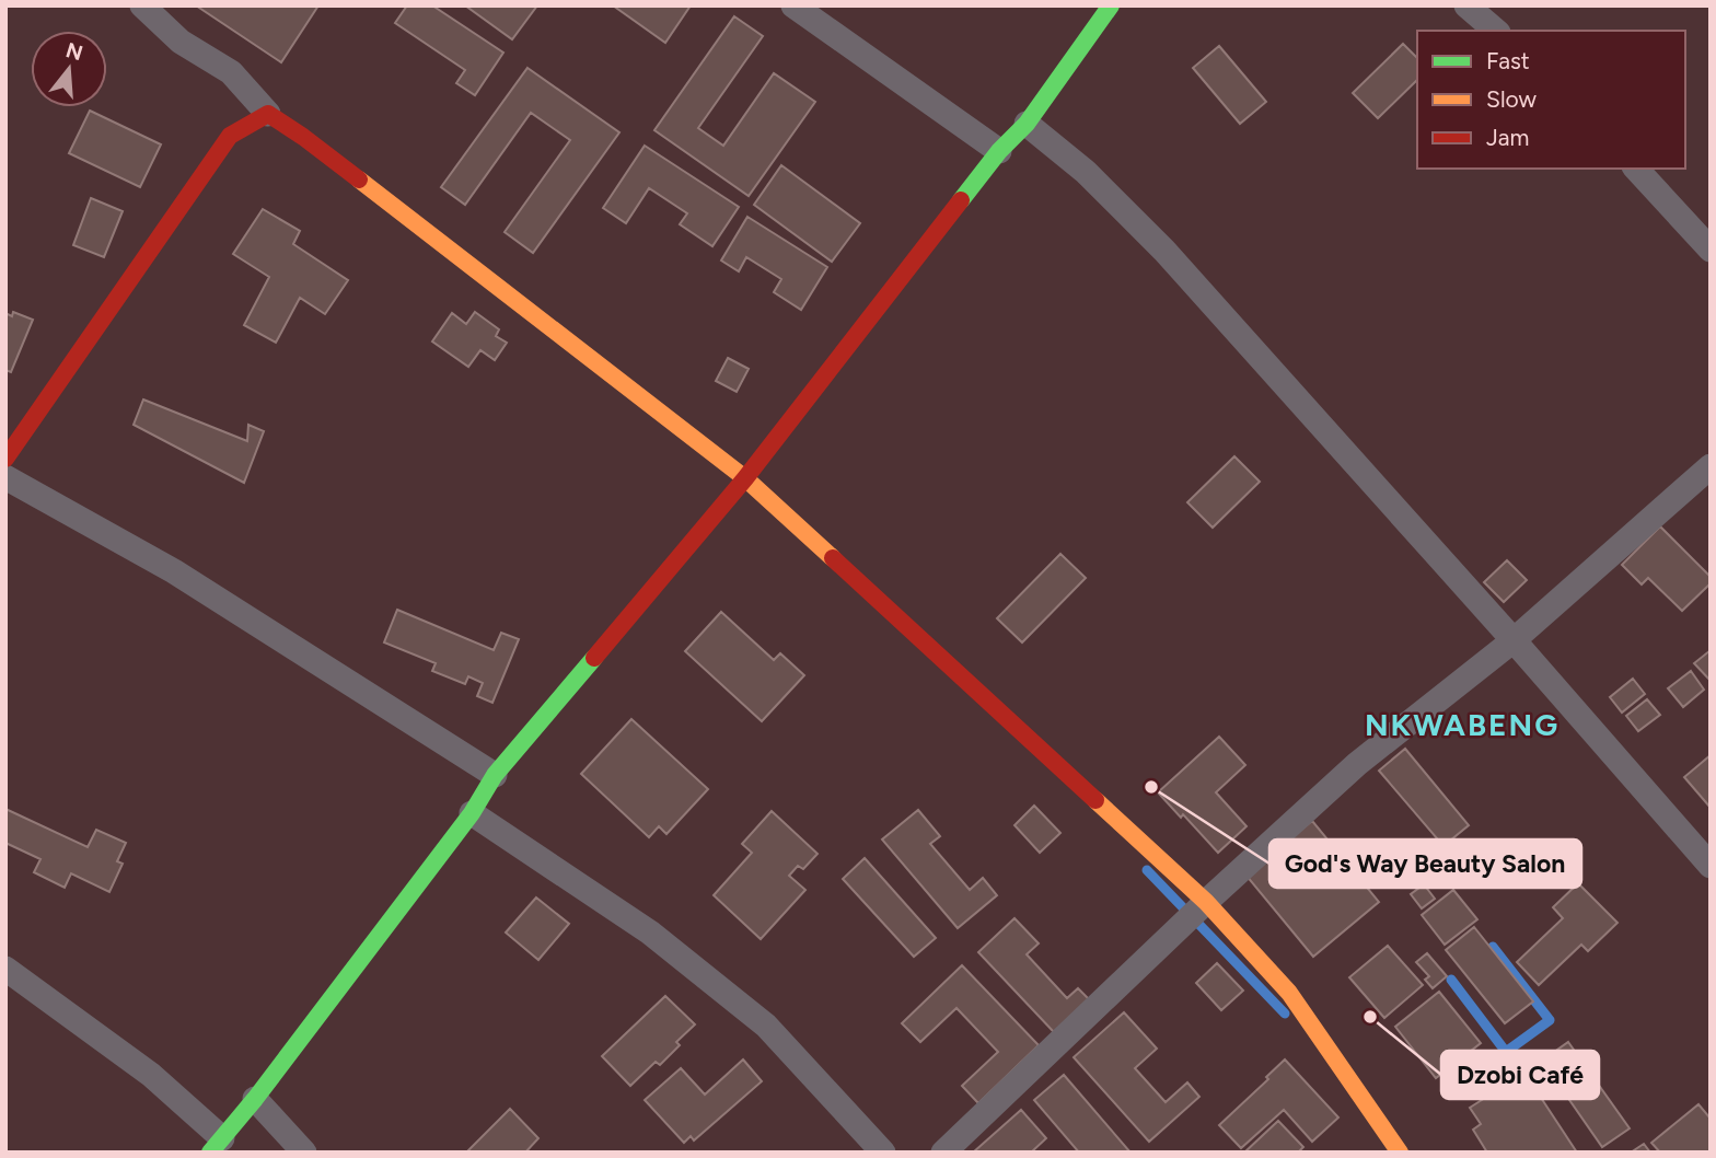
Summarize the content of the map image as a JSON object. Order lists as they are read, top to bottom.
{
  "districts": ["NKWABENG"],
  "places": ["God's Way Beauty Salon", "Dzobi Café"],
  "legend": ["Fast", "Slow", "Jam"],
  "north": "top"
}
